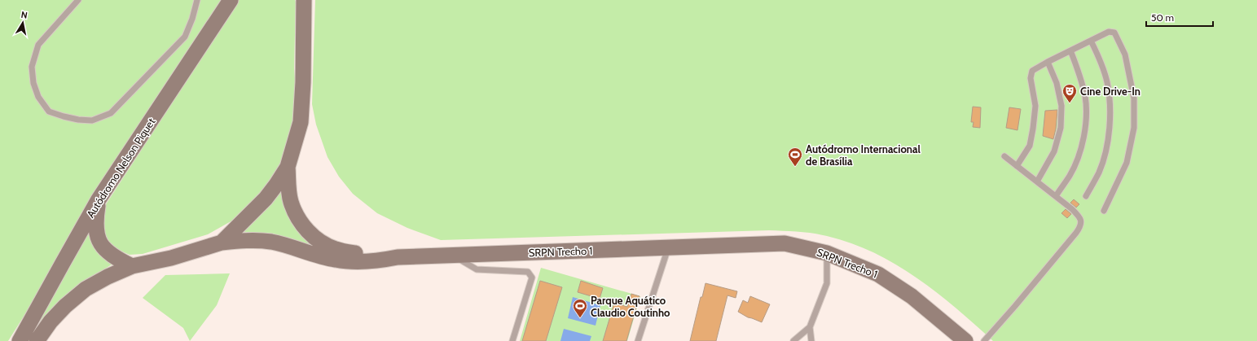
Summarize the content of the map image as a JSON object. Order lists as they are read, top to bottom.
{
  "streets": {
    "main road": ["Autódromo Nelson Piquet", "SRPN Trecho 1"]
  },
  "places": {
    "theatre": ["Cine Drive-In"],
    "sports": ["Autódromo Internacional de Brasília", "Parque Aquático Claudio Coutinho"]
  },
  "scale_bar": "50 m",
  "north": "top"
}
